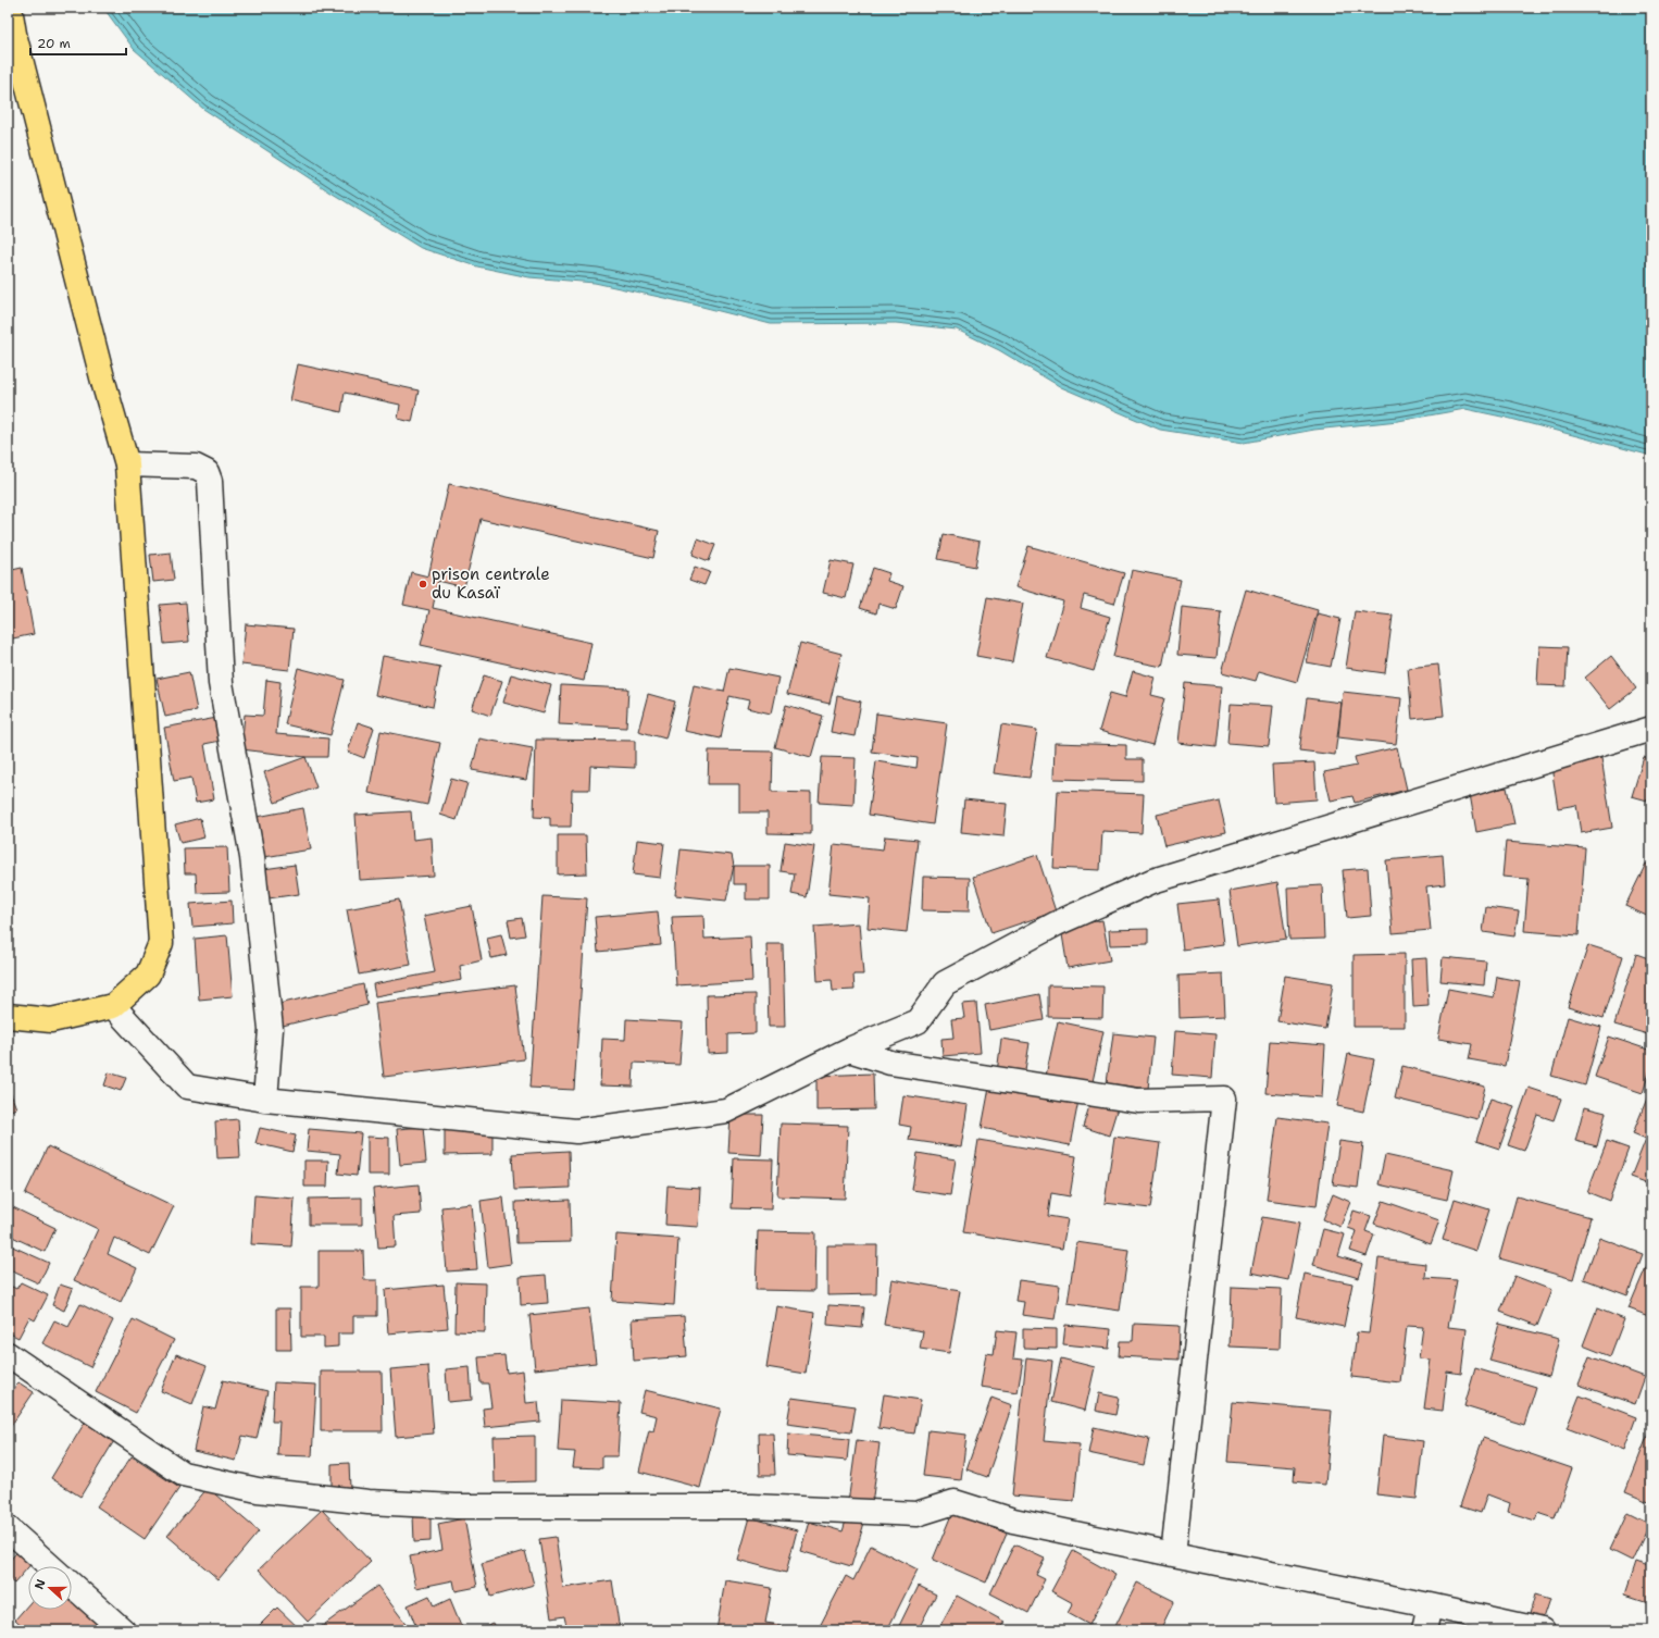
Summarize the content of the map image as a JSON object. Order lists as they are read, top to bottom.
{
  "places": ["prison centrale du Kasaï"],
  "scale_bar": "20 m",
  "north": "left"
}
